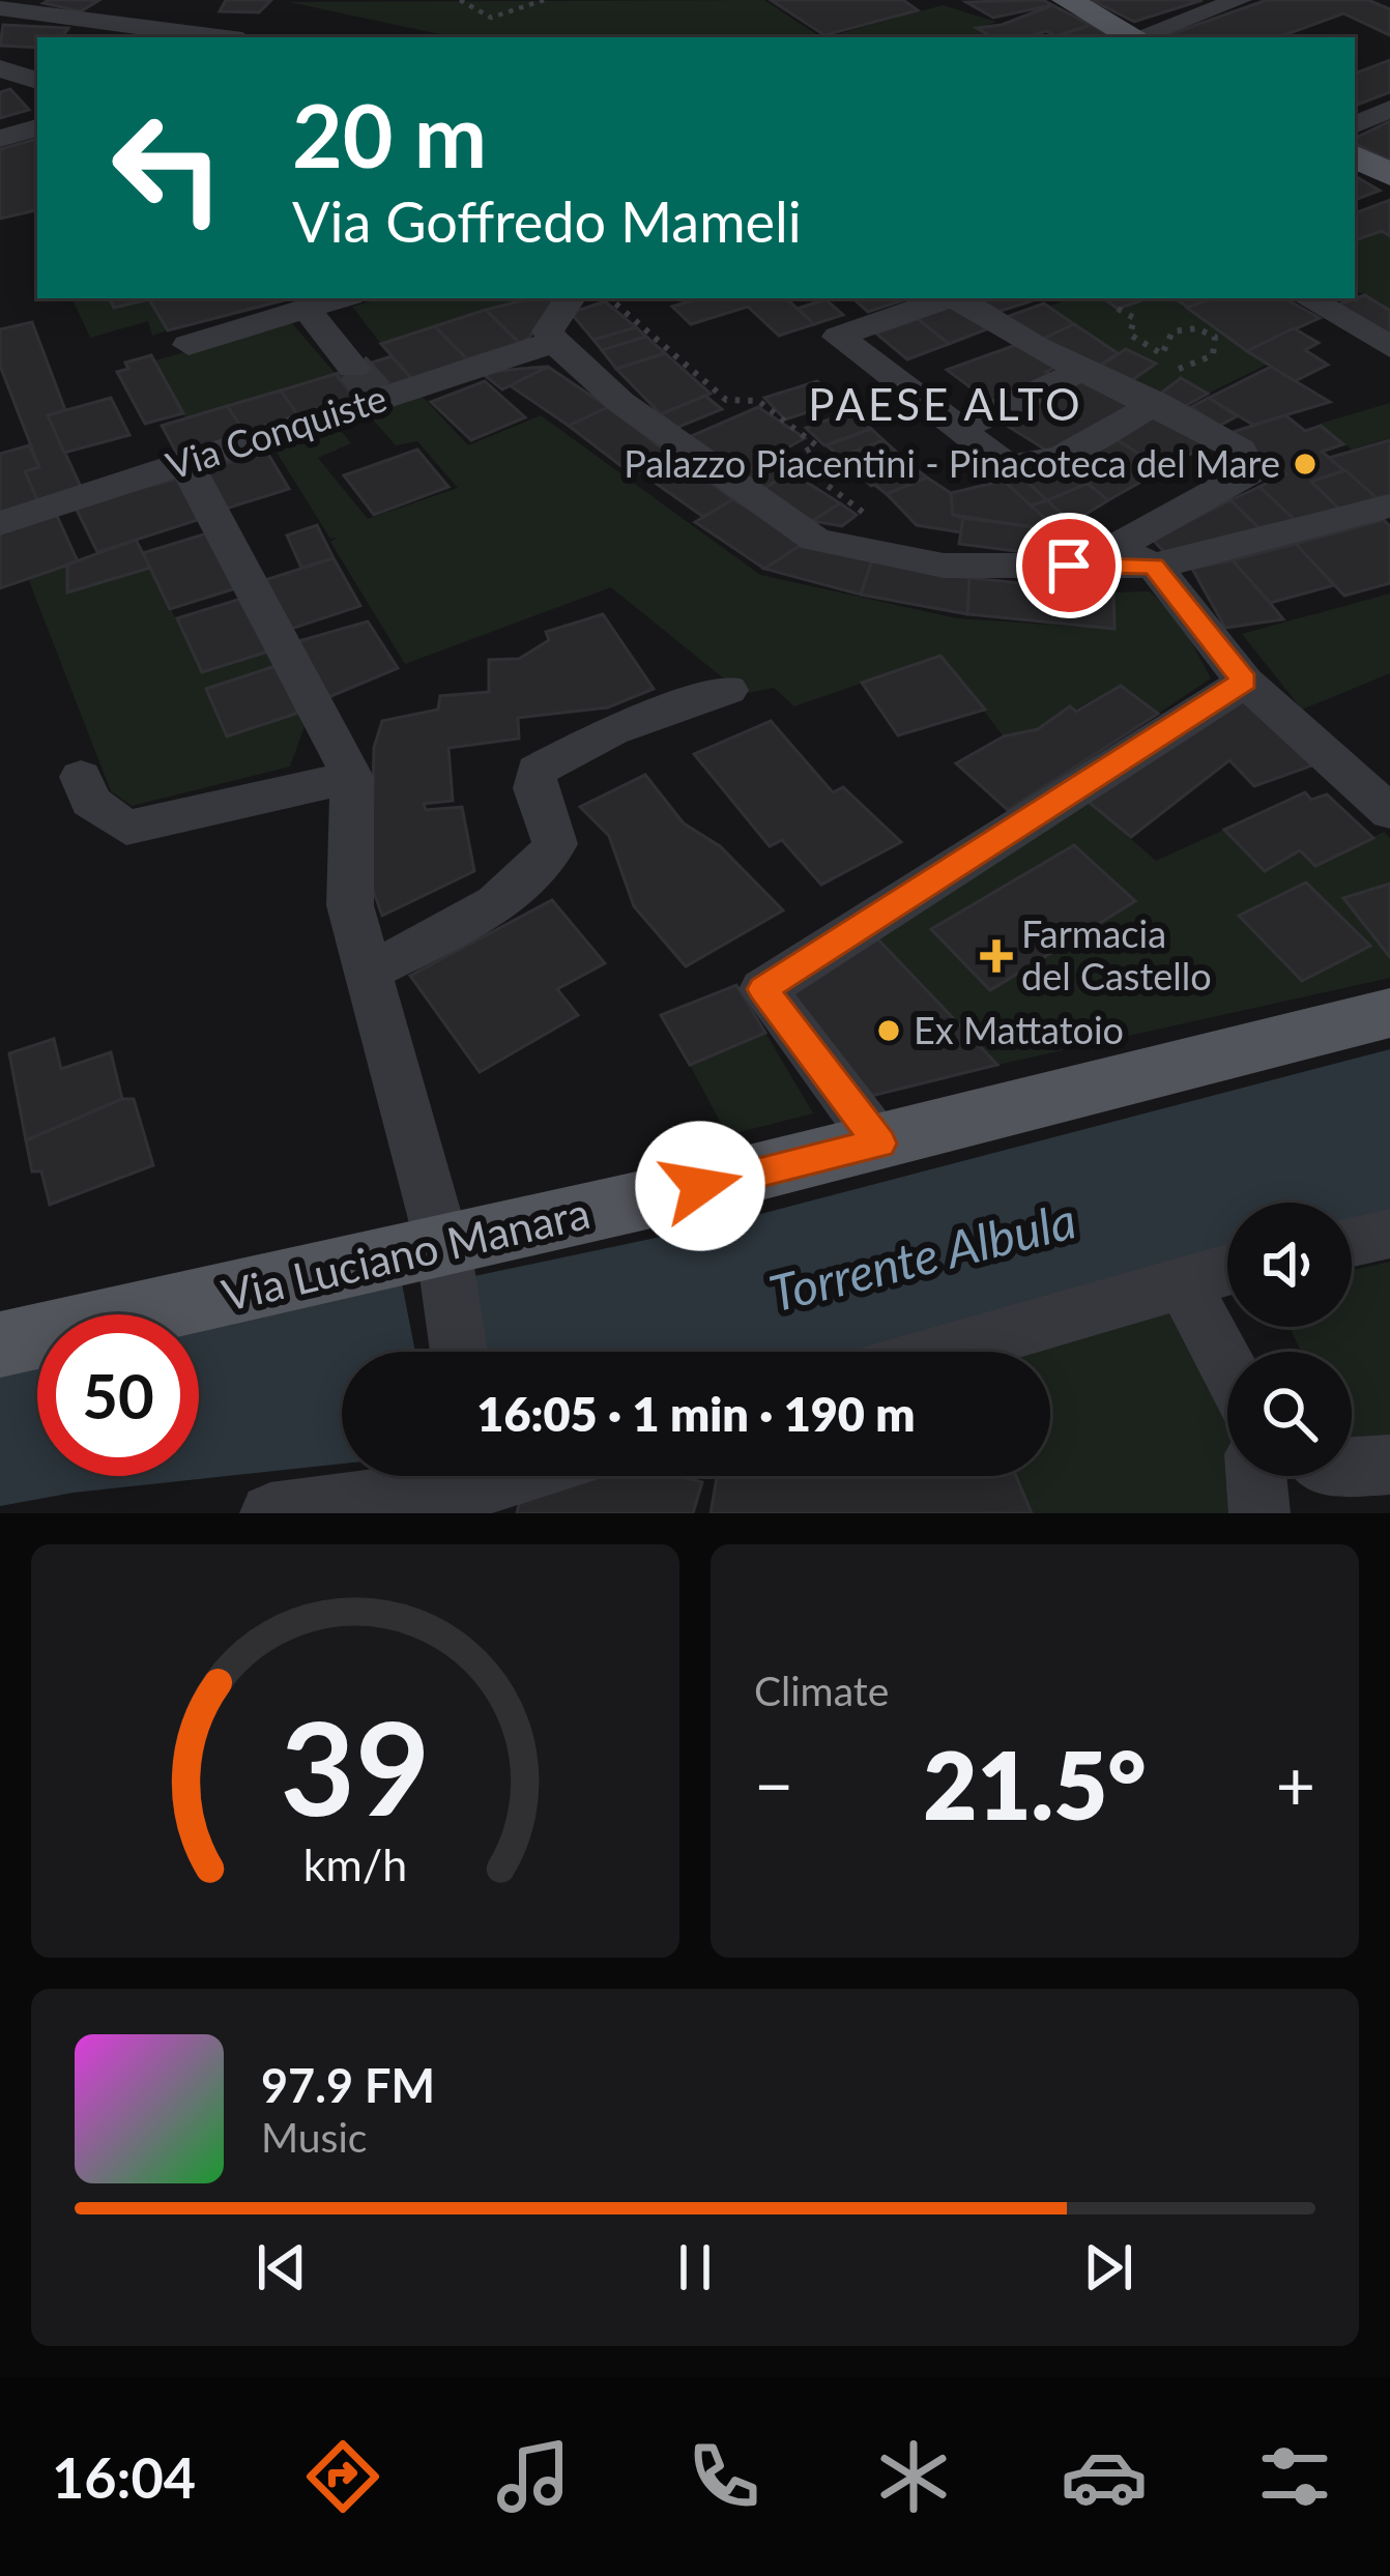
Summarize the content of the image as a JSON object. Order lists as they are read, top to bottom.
{
  "streets": {
    "main road": ["Via Luciano Manara"],
    "street": ["Via Conquiste"]
  },
  "districts": ["PAESE ALTO"],
  "water": ["Torrente Albula"],
  "places": {
    "other": ["Palazzo Piacentini - Pinacoteca del Mare", "Ex Mattatoio"],
    "health": ["Farmacia del Castello"]
  },
  "page": {
    "turn": ["20 m", "Via Goffredo Mameli"],
    "limit": "50",
    "trip": "16:05 · 1 min · 190 m",
    "tile": "Climate",
    "heat": ["−", "21.5°", "+"],
    "song": ["97.9 FM", "Music"],
    "tabs": "16:04",
    "gauge": ["39", "km/h"]
  }
}
